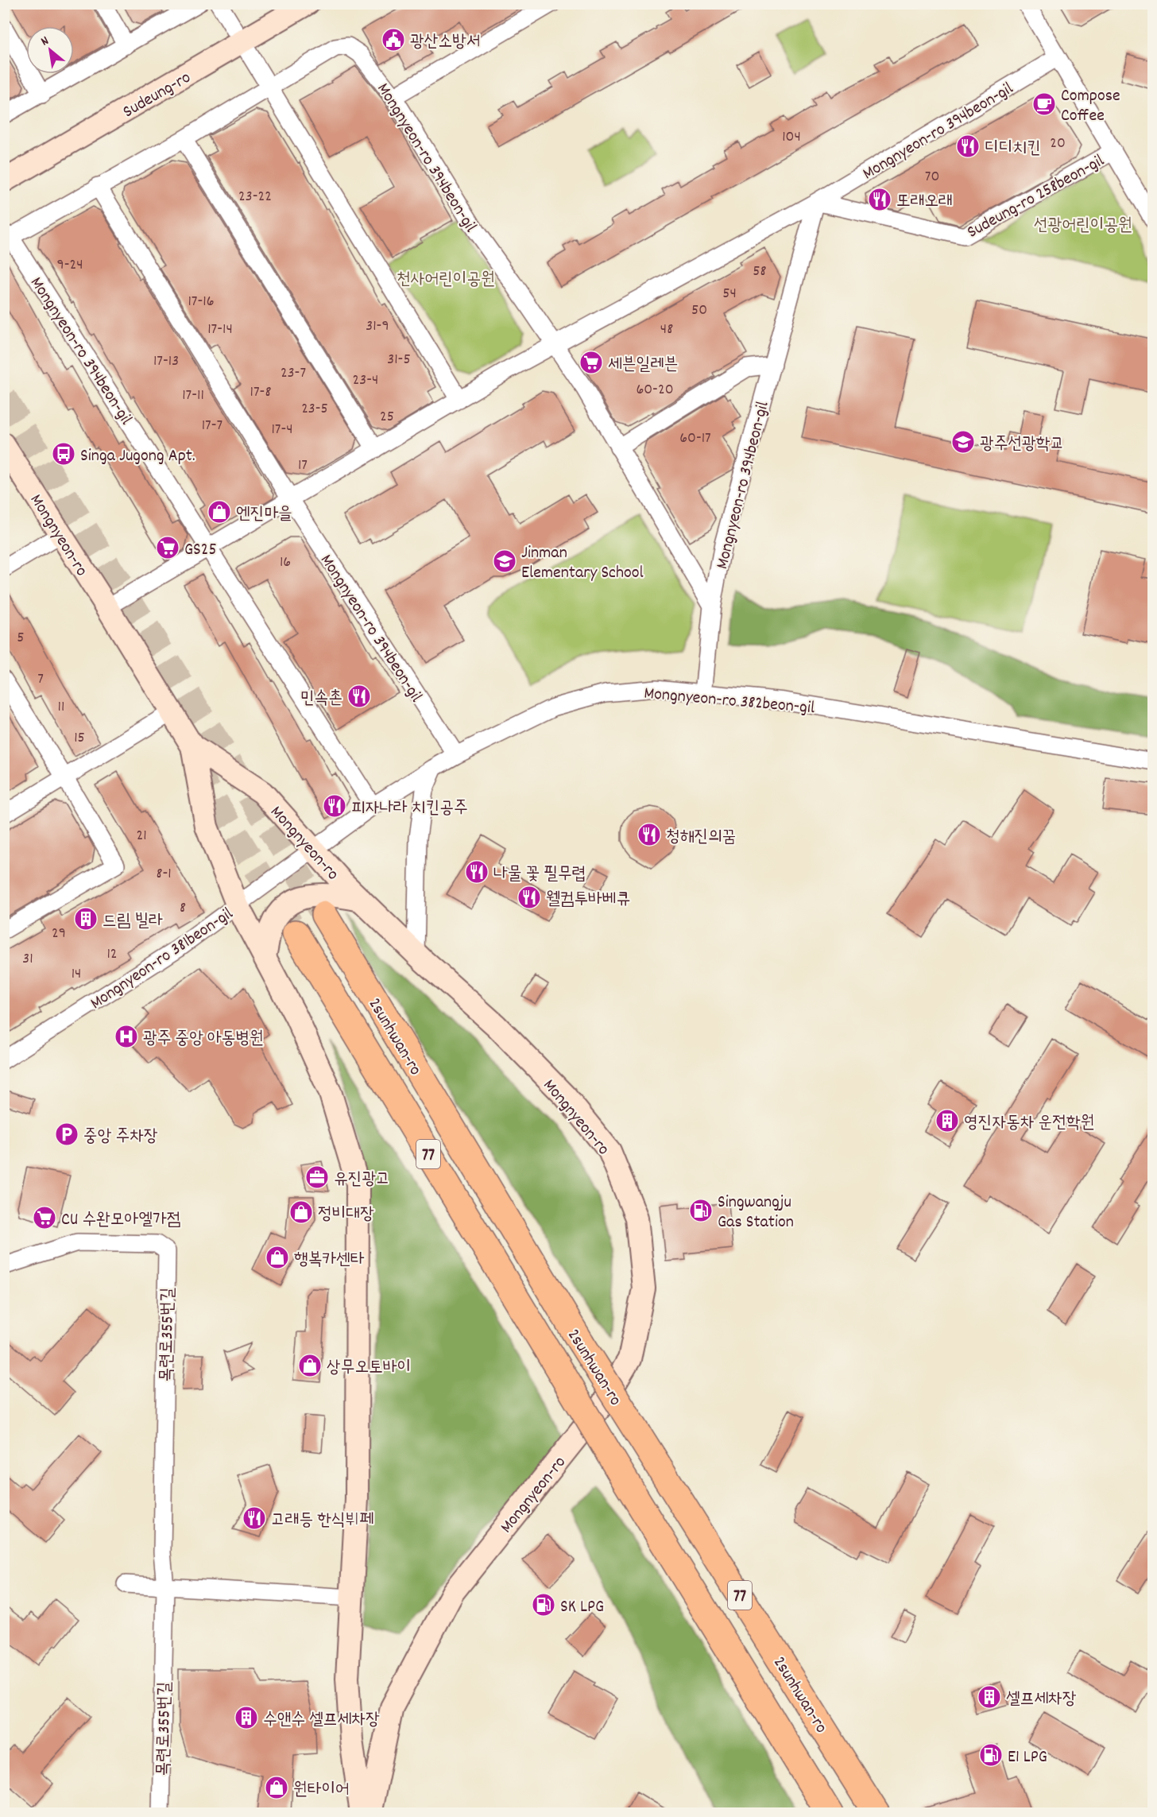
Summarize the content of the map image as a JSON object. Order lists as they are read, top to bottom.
{
  "streets": {
    "highway": ["2sunhwan-ro", "77"],
    "main road": ["Sudeung-ro", "Mongnyeon-ro"],
    "street": [
      "Mongnyeon-ro 394beon-gil",
      "Sudeung-ro 258beon-gil",
      "Mongnyeon-ro 382beon-gil",
      "Mongnyeon-ro 381beon-gil",
      "목련로355번길"
    ]
  },
  "crossings": [
    ["Mongnyeon-ro 394beon-gil", "Sudeung-ro 258beon-gil"],
    ["Mongnyeon-ro 394beon-gil", "Mongnyeon-ro"],
    ["Mongnyeon-ro 394beon-gil", "Mongnyeon-ro 382beon-gil"],
    ["Mongnyeon-ro", "Mongnyeon-ro 382beon-gil"],
    ["Mongnyeon-ro", "Mongnyeon-ro 381beon-gil"],
    ["Mongnyeon-ro 382beon-gil", "Mongnyeon-ro 381beon-gil"]
  ],
  "parks": ["선광어린이공원", "천사어린이공원"],
  "places": {
    "public building": ["광산소방서"],
    "cafe": ["Compose Coffee"],
    "restaurant": [
      "디디치킨",
      "또래오래",
      "민속촌",
      "피자나라 치킨공주",
      "청해진의꿈",
      "나물 꽃 필무렵",
      "웰컴투바베큐",
      "고래등 한식뷔페"
    ],
    "supermarket": ["세븐일레븐", "GS25", "CU 수완모아엘가점"],
    "school or university": ["광주선광학교", "Jinman Elementary School"],
    "bus stop": ["Singa Jugong Apt."],
    "shop": [
      "엔진마을",
      "정비대장",
      "행복카센타",
      "상무오토바이",
      "원타이어"
    ],
    "building": [
      "드림 빌라",
      "영진자동차 운전학원",
      "셀프세차장",
      "수앤수 셀프세차장"
    ],
    "hospital": ["광주 중앙 아동병원"],
    "parking": ["중앙 주차장"],
    "office": ["유진광고"],
    "fuel station": ["Singwangju Gas Station", "SK LPG", "E1 LPG"]
  },
  "house_numbers": [
    "104",
    "20",
    "70",
    "23-22",
    "9-24",
    "58",
    "54",
    "17-16",
    "50",
    "31-9",
    "17-14",
    "48",
    "31-5",
    "17-13",
    "23-7",
    "23-4",
    "60-20",
    "17-8",
    "17-11",
    "23-5",
    "25",
    "17-7",
    "17-4",
    "60-17",
    "17",
    "16",
    "5",
    "7",
    "11",
    "15",
    "21",
    "8-1",
    "8",
    "29",
    "12",
    "31",
    "14"
  ],
  "north": "top left"
}
